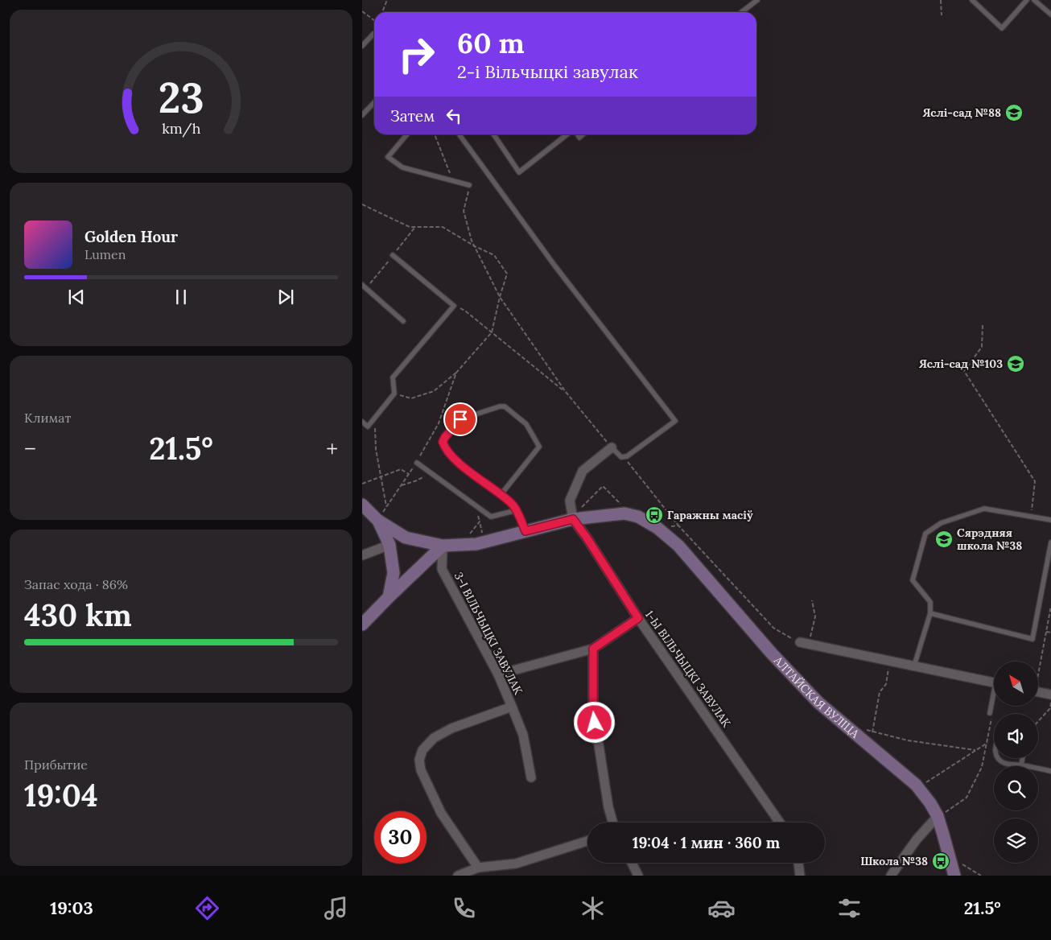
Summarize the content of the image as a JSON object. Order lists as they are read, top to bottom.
{
  "streets": {
    "main road": ["АЛТАЙСКАЯ ВУЛІЦА"],
    "street": ["3-І ВІЛЬЧЫЦКІ ЗАВУЛАК", "1-Ы ВІЛЬЧЫЦКІ ЗАВУЛАК"]
  },
  "crossings": [
    ["3-І ВІЛЬЧЫЦКІ ЗАВУЛАК", "АЛТАЙСКАЯ ВУЛІЦА"],
    ["1-Ы ВІЛЬЧЫЦКІ ЗАВУЛАК", "АЛТАЙСКАЯ ВУЛІЦА"]
  ],
  "places": {
    "school or university": ["Яслі-сад №88", "Яслі-сад №103", "Сярэдняя школа №38"],
    "bus stop": ["Гаражны масіў", "Школа №38"]
  },
  "north": "top left",
  "page": {
    "turn": ["60 m", "2-і Вільчыцкі завулак"],
    "then": "Затем",
    "song": ["Golden Hour", "Lumen"],
    "tile": [
      "Климат",
      ["Запас хода · 86%", "430 km"],
      ["Прибытие", "19:04"]
    ],
    "heat": ["−", "21.5°", "+"],
    "limit": "30",
    "trip": "19:04 · 1 мин · 360 m",
    "tabs": ["19:03", "21.5°"],
    "gauge": ["23", "km/h"]
  }
}
